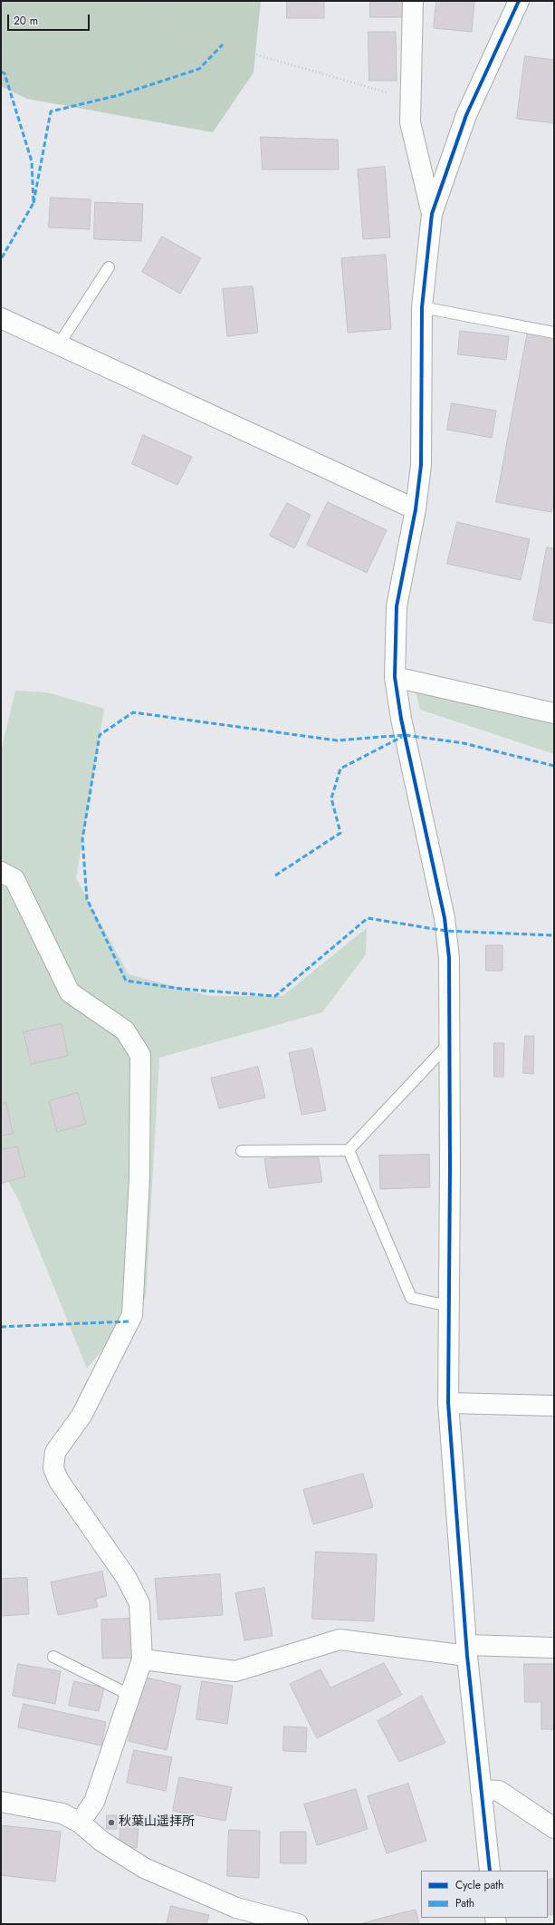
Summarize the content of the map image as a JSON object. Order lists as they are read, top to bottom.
{
  "places": ["秋葉山遥拝所"],
  "legend": ["Cycle path", "Path"],
  "scale_bar": "20 m"
}
